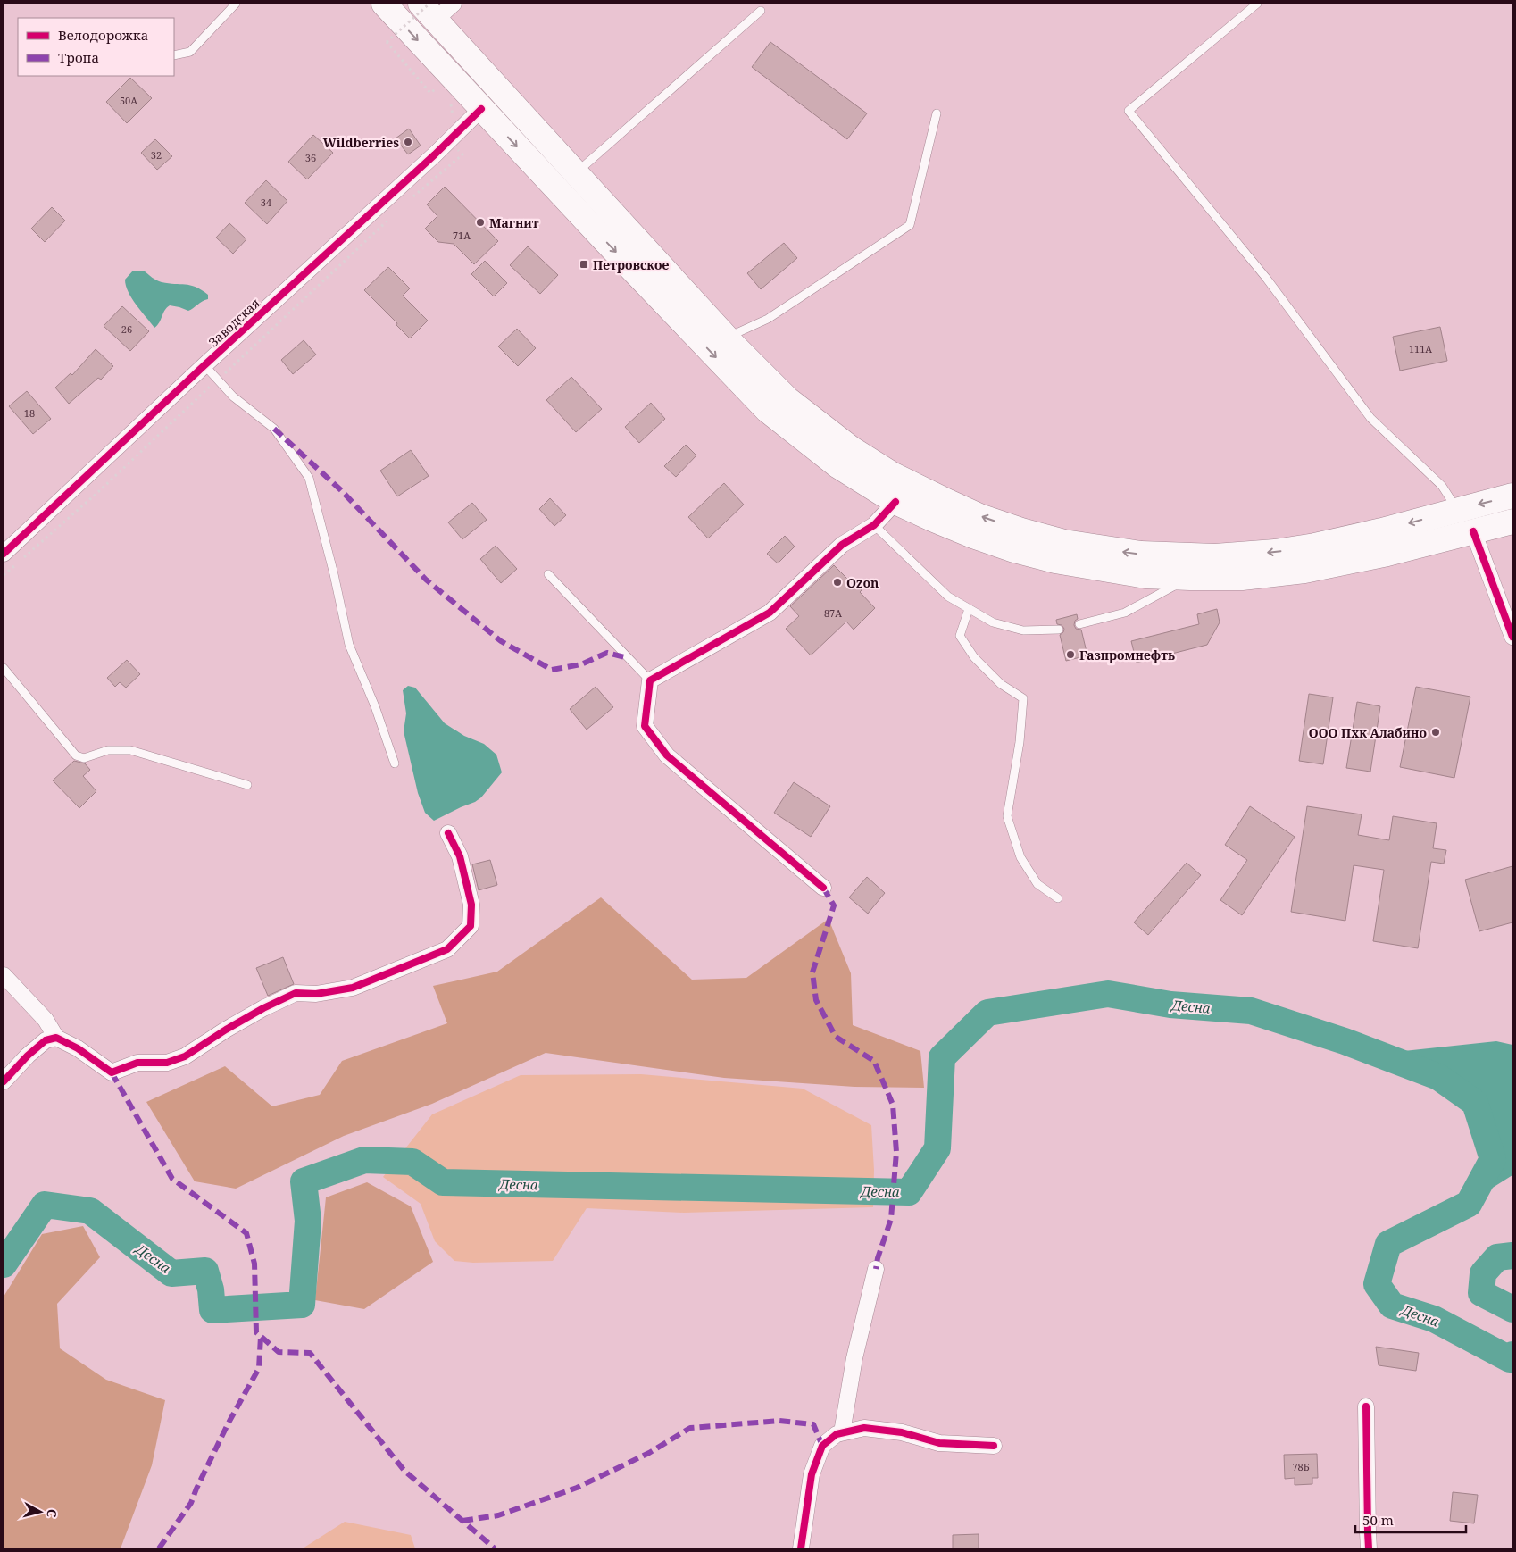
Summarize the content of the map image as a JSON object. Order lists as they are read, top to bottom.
{
  "streets": {
    "street": ["Заводская"]
  },
  "water": ["Десна"],
  "places": {
    "other": [
      "Wildberries",
      "Магнит",
      "Ozon",
      "Газпромнефть",
      "ООО Пхк Алабино"
    ],
    "transit": ["Петровское"]
  },
  "house_numbers": [
    "50А",
    "32",
    "36",
    "34",
    "71А",
    "26",
    "111А",
    "18",
    "87А",
    "78Б"
  ],
  "legend": ["Велодорожка", "Тропа"],
  "scale_bar": "50 m",
  "north": "right"
}
